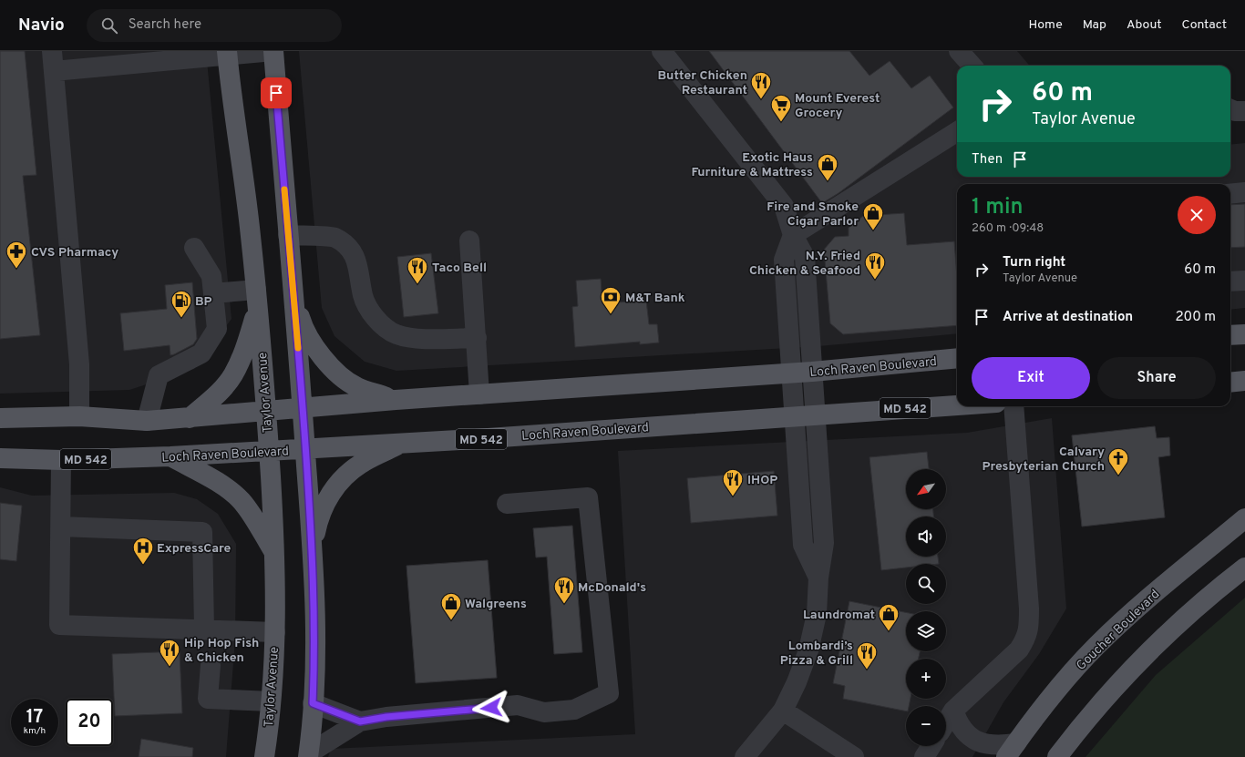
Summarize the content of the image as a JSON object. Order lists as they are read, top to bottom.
{
  "streets": {
    "main road": [
      "Loch Raven Boulevard",
      "Taylor Avenue",
      "MD 542",
      "Goucher Boulevard"
    ]
  },
  "crossings": [
    ["Loch Raven Boulevard", "Taylor Avenue"]
  ],
  "places": {
    "restaurant": [
      "Butter Chicken Restaurant",
      "N.Y. Fried Chicken & Seafood",
      "Taco Bell",
      "IHOP",
      "McDonald's",
      "Hip Hop Fish & Chicken",
      "Lombardi’s Pizza & Grill"
    ],
    "supermarket": ["Mount Everest Grocery"],
    "shop": [
      "Exotic Haus Furniture & Mattress",
      "Fire and Smoke Cigar Parlor",
      "Walgreens",
      "Laundromat"
    ],
    "pharmacy": ["CVS Pharmacy"],
    "bank": ["M&T Bank"],
    "fuel station": ["BP"],
    "church": ["Calvary Presbyterian Church"],
    "hospital": ["ExpressCare"]
  },
  "north": "bottom left",
  "page": {
    "header": "Navio",
    "search": "Search here",
    "nav": [
      "Home",
      "Map",
      "About",
      "Contact"
    ],
    "turn": ["60 m", "Taylor Avenue"],
    "then": "Then",
    "heading": ["1 min", "260 m · 09:48"],
    "list": [
      {
        "name": "Turn right",
        "note": "Taylor Avenue",
        "value": "60 m"
      },
      {
        "name": "Arrive at destination",
        "value": "200 m"
      }
    ],
    "buttons": ["Exit", "Share"],
    "map_buttons": ["+", "−"],
    "speed": "17 km/h",
    "limit": "20"
  }
}
